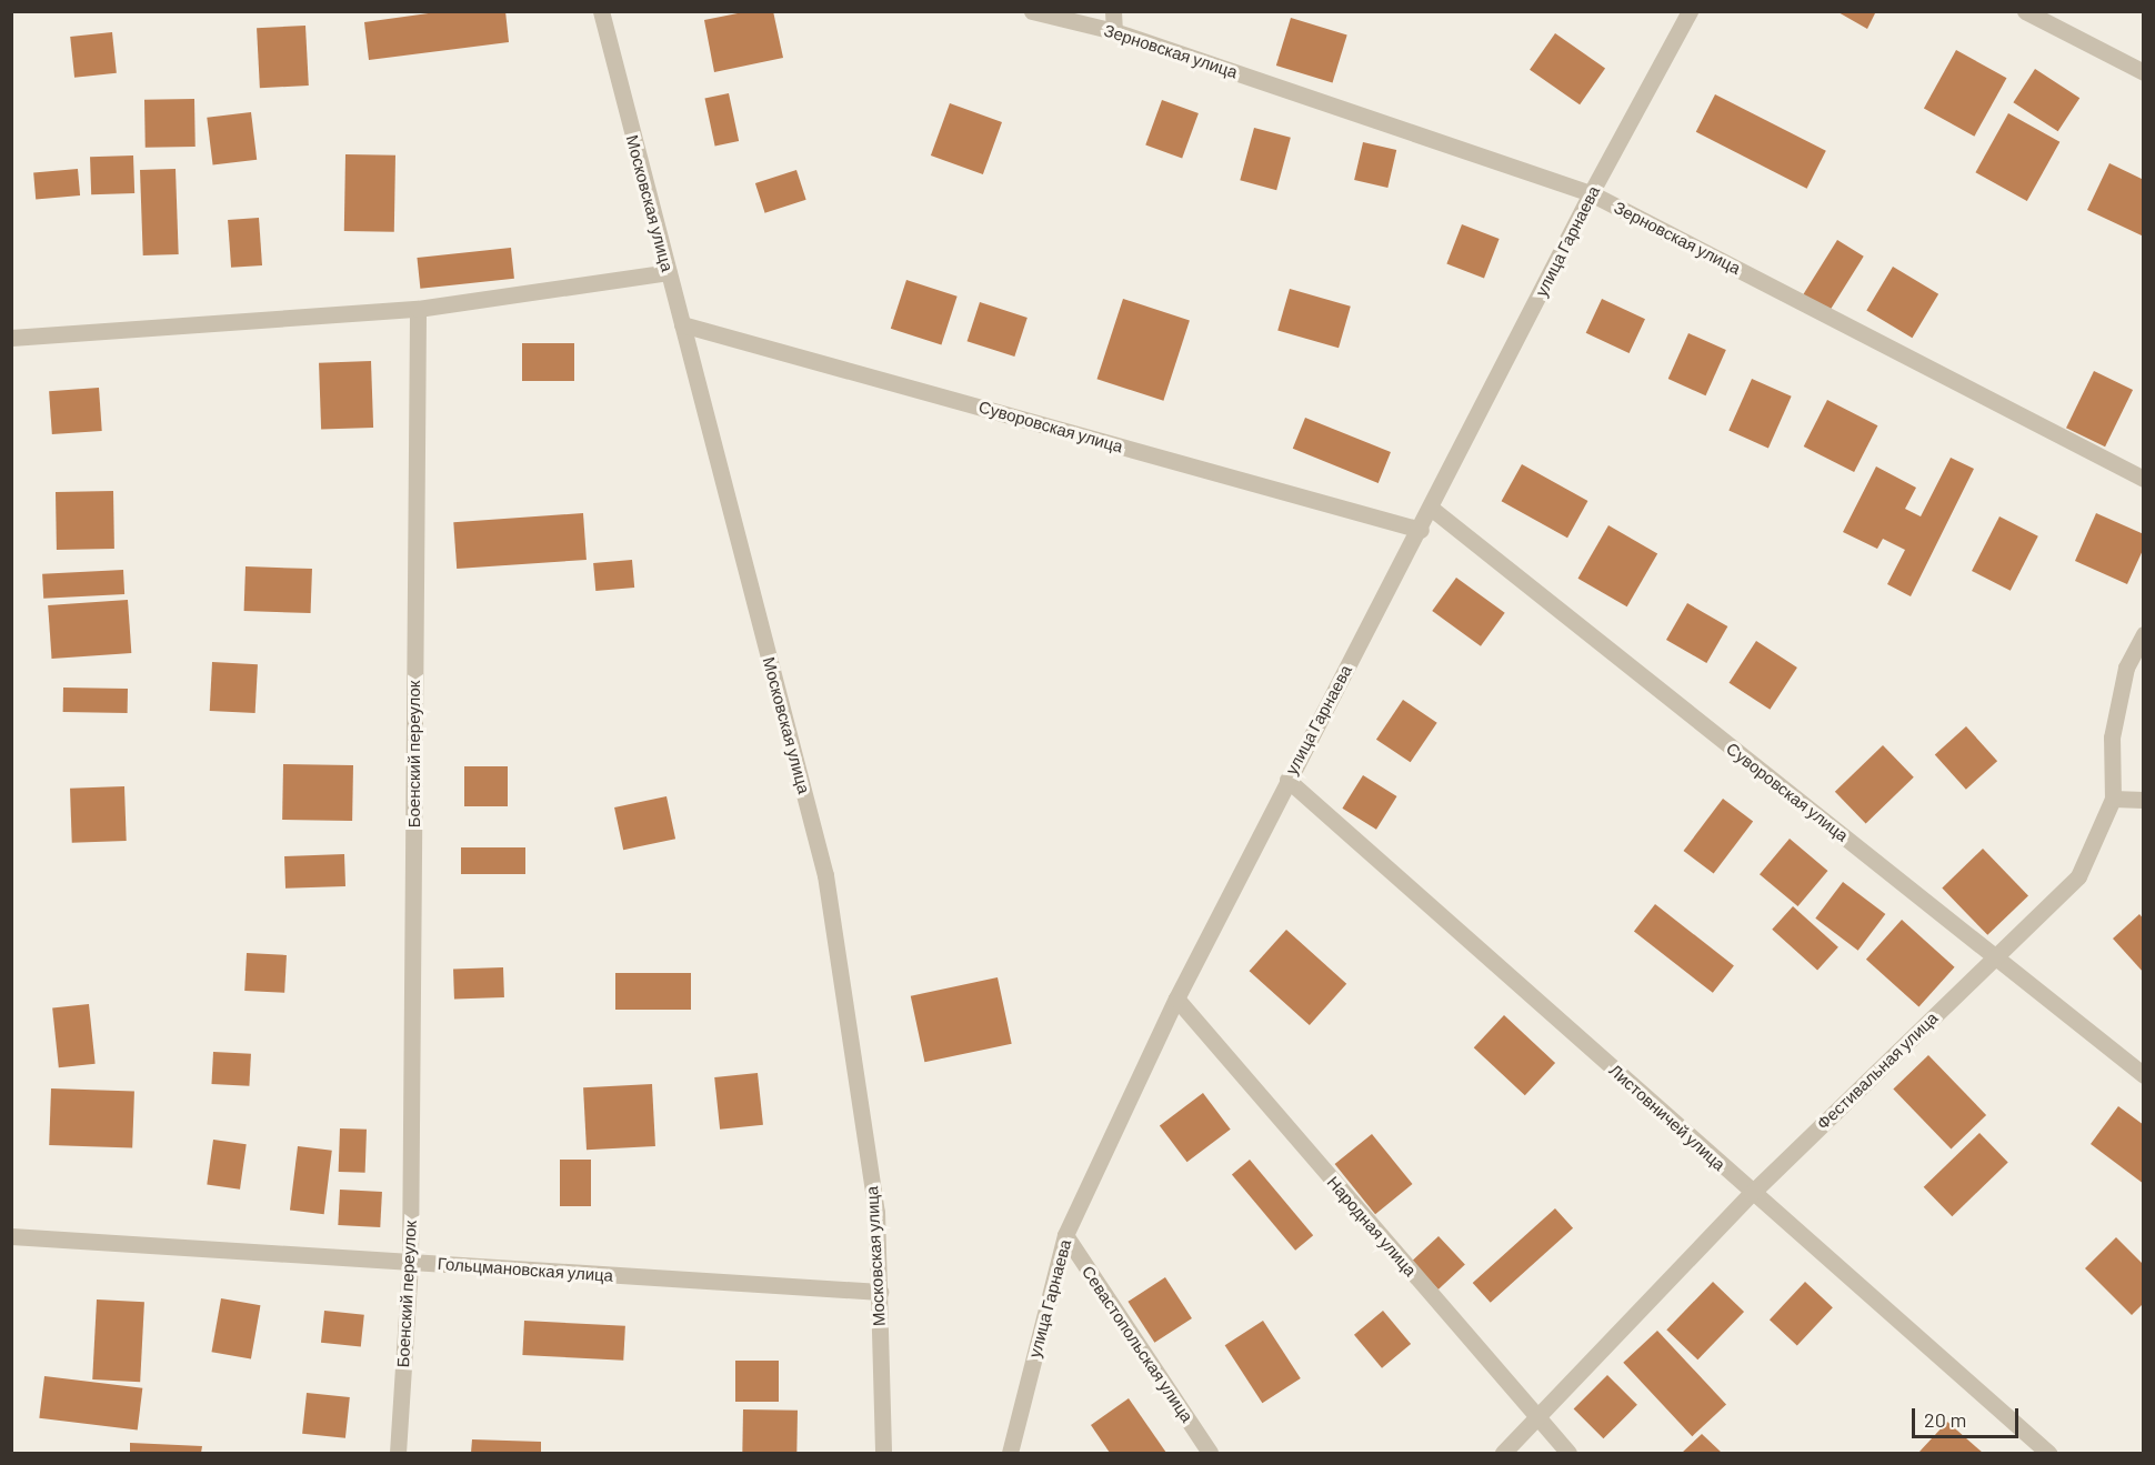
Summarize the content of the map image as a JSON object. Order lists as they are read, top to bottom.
{
  "streets": {
    "street": [
      "Зерновская улица",
      "Московская улица",
      "улица Гарнаева",
      "Суворовская улица",
      "Боенский переулок",
      "Фестивальная улица",
      "Листовничей улица",
      "Народная улица",
      "Гольцмановская улица",
      "Севастопольская улица"
    ]
  },
  "crossings": [
    ["Зерновская улица", "улица Гарнаева"],
    ["Московская улица", "Суворовская улица"],
    ["Московская улица", "Гольцмановская улица"],
    ["улица Гарнаева", "Суворовская улица"],
    ["улица Гарнаева", "Листовничей улица"],
    ["улица Гарнаева", "Народная улица"],
    ["улица Гарнаева", "Севастопольская улица"],
    ["Суворовская улица", "Фестивальная улица"],
    ["Боенский переулок", "Гольцмановская улица"],
    ["Фестивальная улица", "Листовничей улица"],
    ["Фестивальная улица", "Народная улица"]
  ],
  "scale_bar": "20 m"
}
